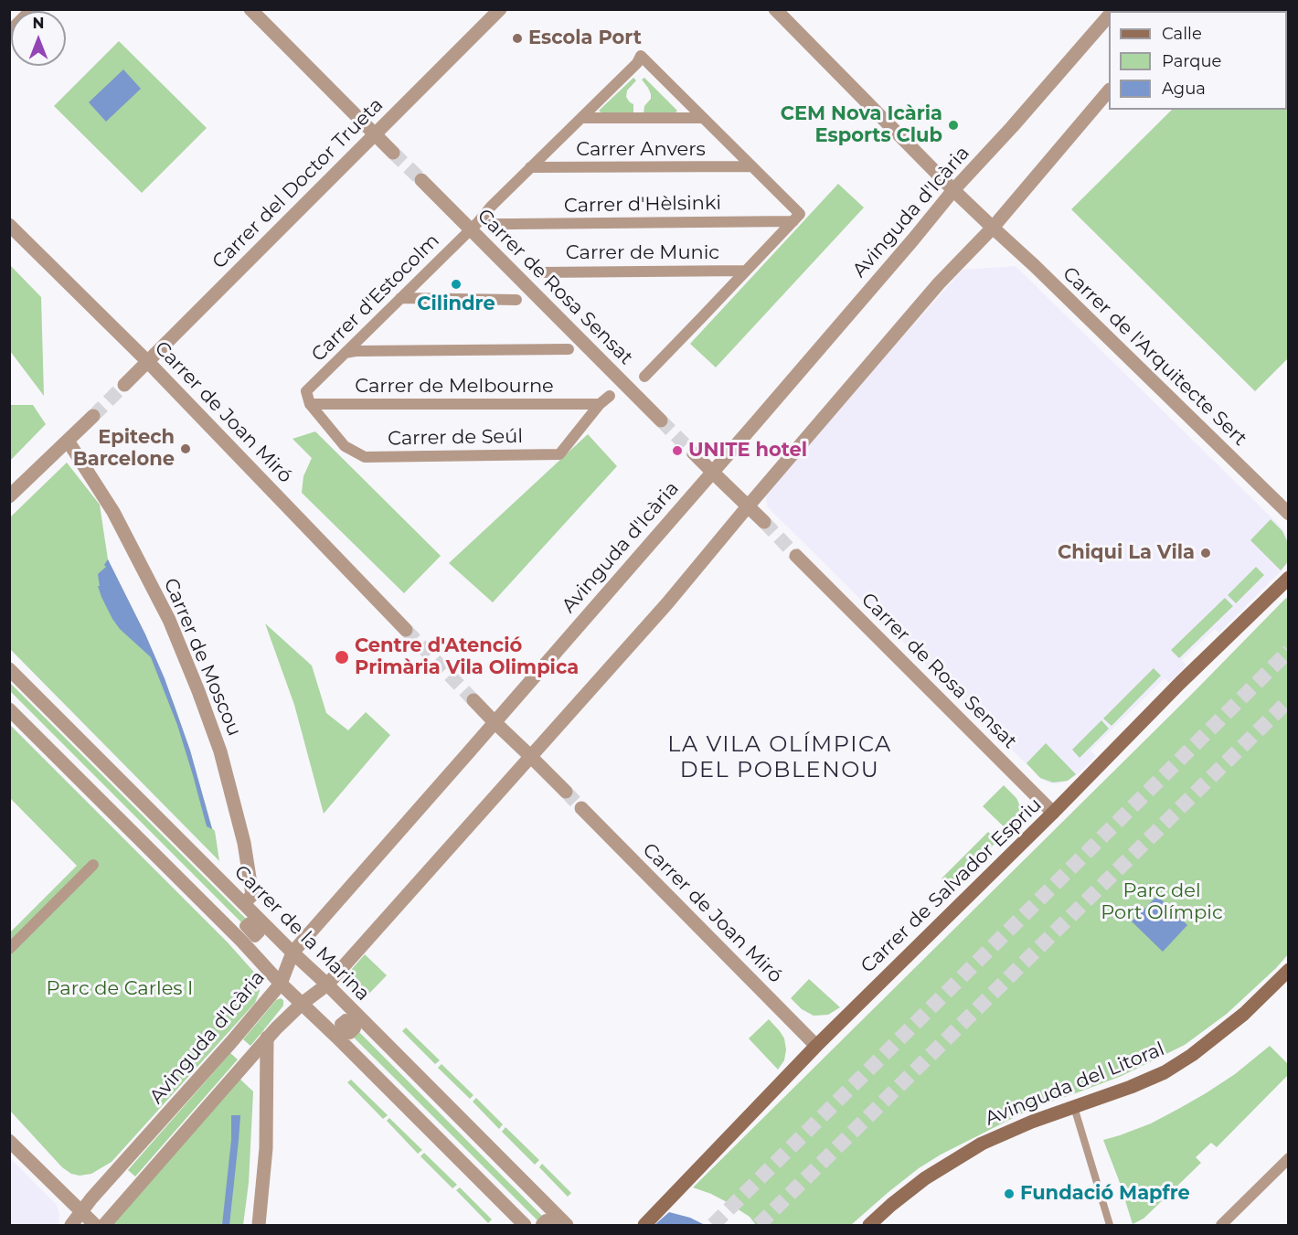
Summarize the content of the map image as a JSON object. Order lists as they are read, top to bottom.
{
  "streets": {
    "main road": ["Carrer de Salvador Espriu", "Avinguda del Litoral"],
    "street": [
      "Carrer Anvers",
      "Carrer del Doctor Trueta",
      "Carrer d'Hèlsinki",
      "Avinguda d'Icària",
      "Carrer de Munic",
      "Carrer de Rosa Sensat",
      "Carrer d'Estocolm",
      "Carrer de l'Arquitecte Sert",
      "Carrer de Melbourne",
      "Carrer de Joan Miró",
      "Carrer de Seúl",
      "Carrer de Moscou",
      "Carrer de la Marina"
    ]
  },
  "crossings": [
    ["Carrer Anvers", "Carrer d'Estocolm"],
    ["Carrer del Doctor Trueta", "Carrer de Joan Miró"],
    ["Avinguda d'Icària", "Carrer de l'Arquitecte Sert"],
    ["Avinguda d'Icària", "Carrer de la Marina"],
    ["Carrer de Rosa Sensat", "Carrer d'Estocolm"],
    ["Carrer de Rosa Sensat", "Carrer de Salvador Espriu"],
    ["Carrer d'Estocolm", "Carrer de Melbourne"],
    ["Carrer d'Estocolm", "Carrer de Seúl"],
    ["Carrer de Melbourne", "Carrer de Seúl"],
    ["Carrer de Joan Miró", "Carrer de Salvador Espriu"],
    ["Carrer de Moscou", "Carrer de la Marina"]
  ],
  "districts": ["LA VILA OLÍMPICA DEL POBLENOU"],
  "parks": ["Parc del Port Olímpic", "Parc de Carles I"],
  "places": [
    "Escola Port",
    "CEM Nova Icària Esports Club",
    "Cilindre",
    "Epitech Barcelone",
    "UNITE hotel",
    "Chiqui La Vila",
    "Centre d'Atenció Primària Vila Olimpica",
    "Fundació Mapfre"
  ],
  "legend": ["Calle", "Parque", "Agua"],
  "north": "top"
}
